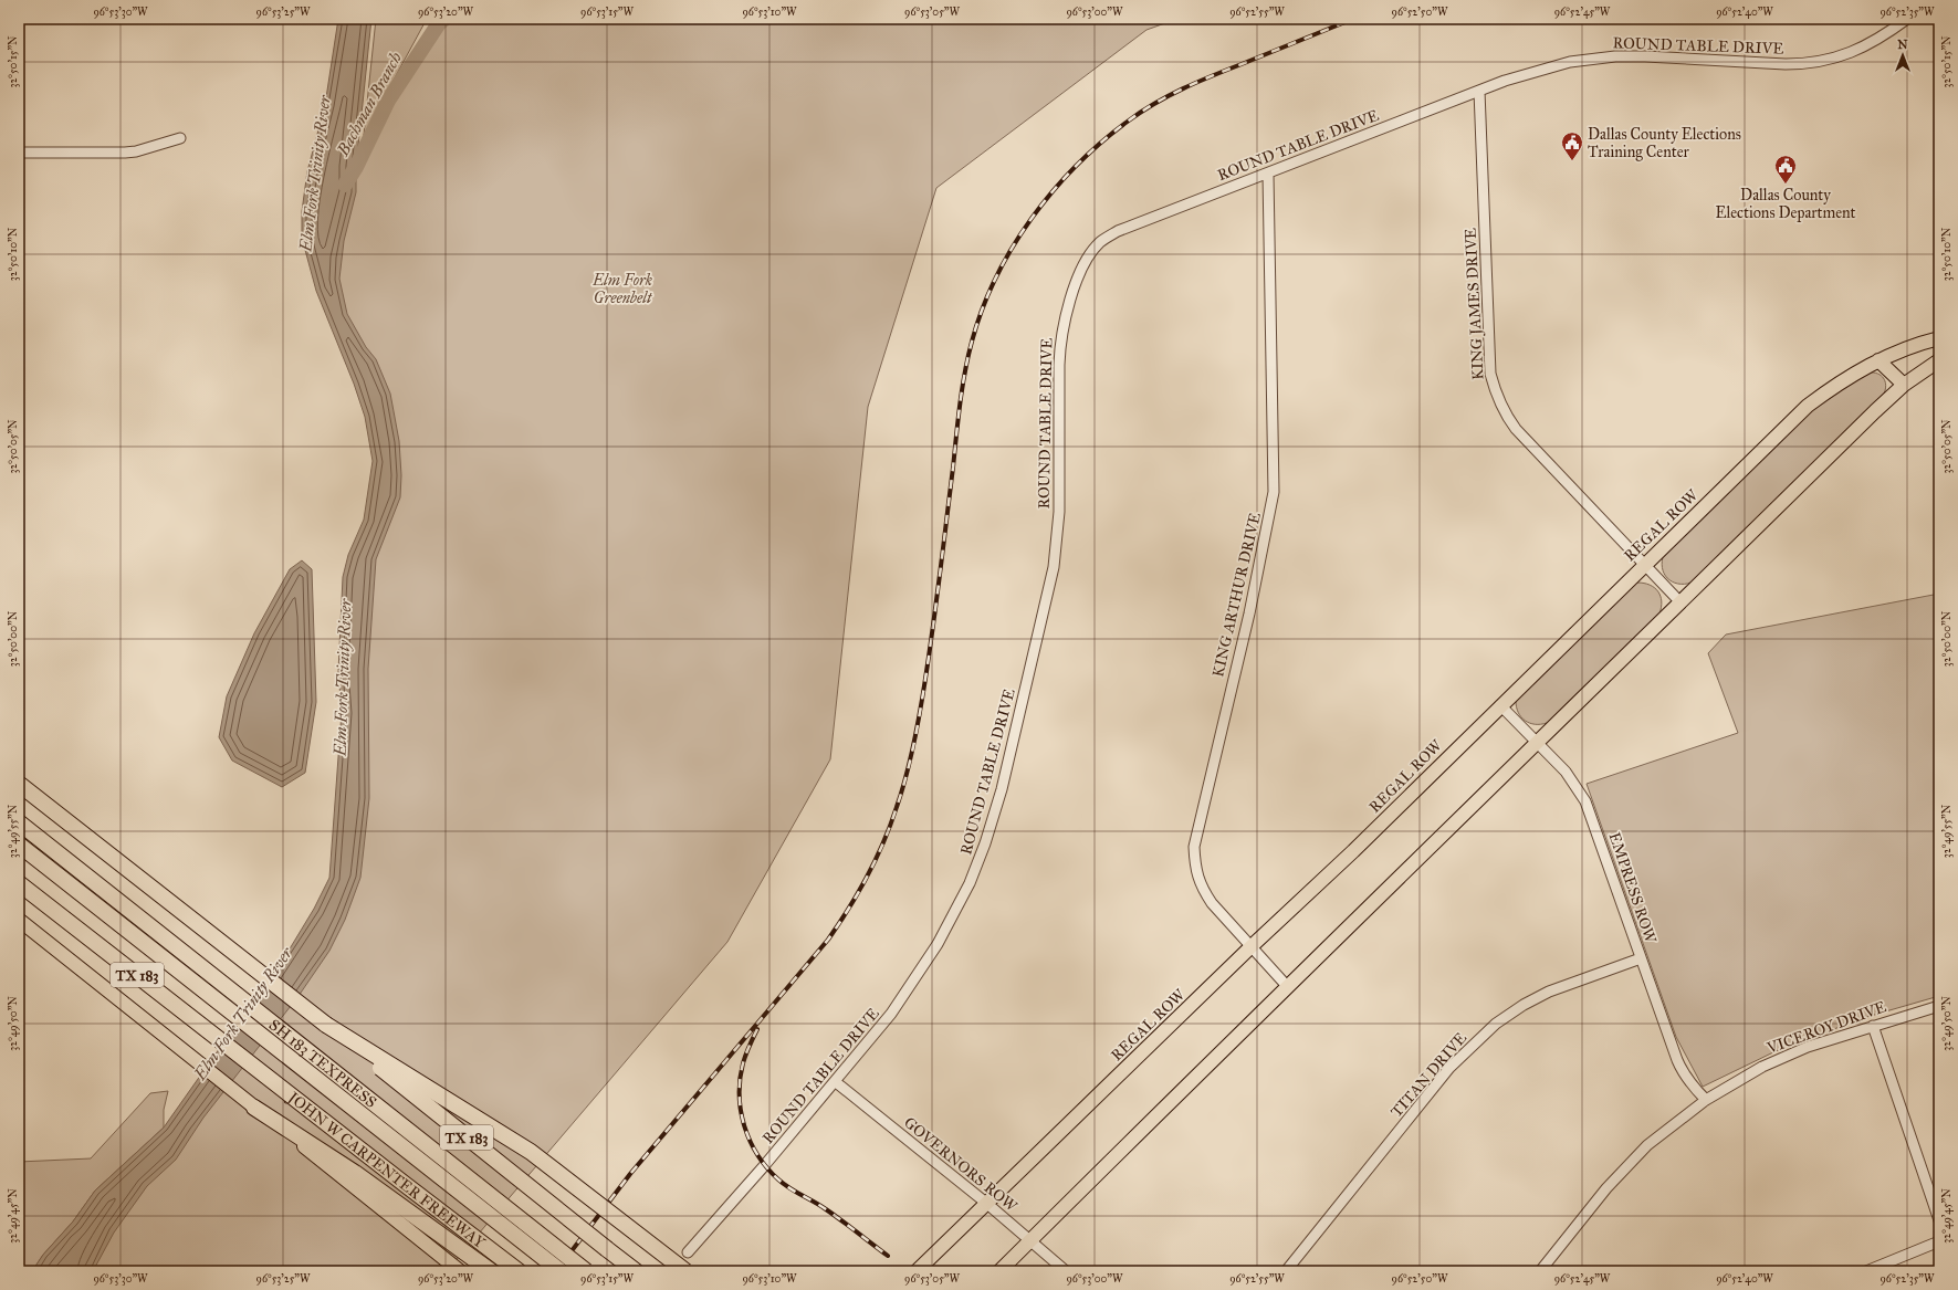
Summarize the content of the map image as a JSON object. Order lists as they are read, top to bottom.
{
  "streets": {
    "highway": ["TX 183", "SH 183 TEXPRESS", "JOHN W CARPENTER FREEWAY"],
    "main road": ["REGAL ROW"],
    "street": [
      "ROUND TABLE DRIVE",
      "KING JAMES DRIVE",
      "KING ARTHUR DRIVE",
      "EMPRESS ROW",
      "VICEROY DRIVE",
      "TITAN DRIVE",
      "GOVERNORS ROW"
    ]
  },
  "crossings": [
    ["ROUND TABLE DRIVE", "KING JAMES DRIVE"],
    ["ROUND TABLE DRIVE", "KING ARTHUR DRIVE"],
    ["ROUND TABLE DRIVE", "GOVERNORS ROW"],
    ["KING JAMES DRIVE", "REGAL ROW"],
    ["REGAL ROW", "KING ARTHUR DRIVE"],
    ["REGAL ROW", "EMPRESS ROW"],
    ["REGAL ROW", "GOVERNORS ROW"],
    ["EMPRESS ROW", "VICEROY DRIVE"],
    ["EMPRESS ROW", "TITAN DRIVE"]
  ],
  "water": ["Bachman Branch", "Elm Fork Trinity River"],
  "parks": ["Elm Fork Greenbelt"],
  "places": {
    "public building": ["Dallas County Elections Training Center", "Dallas County Elections Department"]
  },
  "north": "top",
  "coordinates": [
    "96°53'30\"W",
    "96°53'25\"W",
    "96°53'20\"W",
    "96°53'15\"W",
    "96°53'10\"W",
    "96°53'05\"W",
    "96°53'00\"W",
    "96°52'55\"W",
    "96°52'50\"W",
    "96°52'45\"W",
    "96°52'40\"W",
    "96°52'35\"W",
    "32°50'15\"N",
    "32°50'10\"N",
    "32°50'05\"N",
    "32°50'00\"N",
    "32°49'55\"N",
    "32°49'50\"N",
    "32°49'45\"N"
  ]
}
